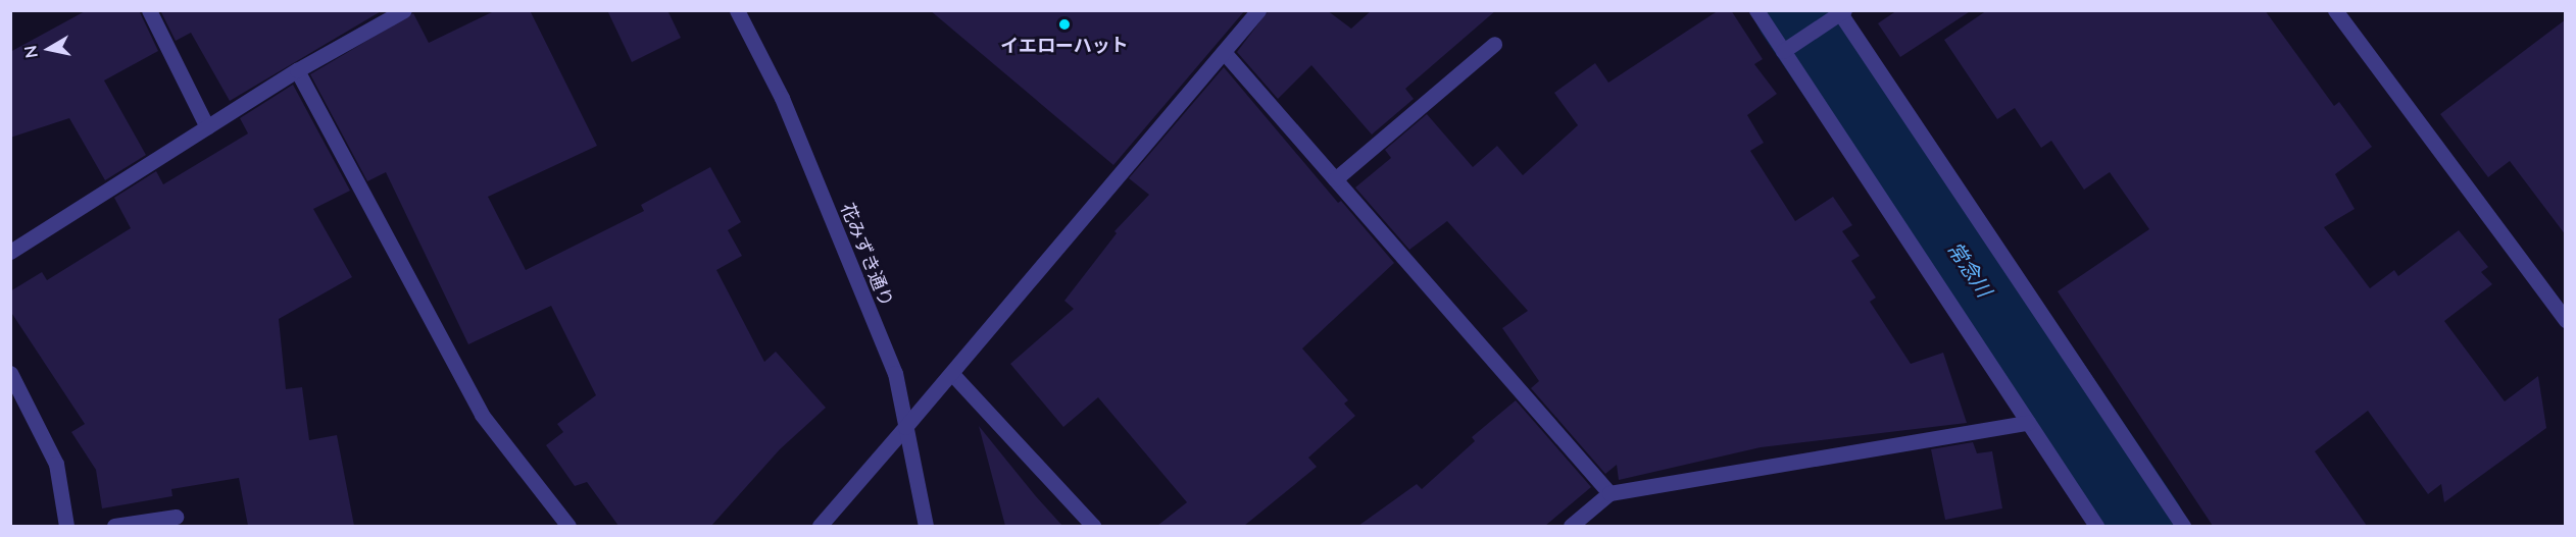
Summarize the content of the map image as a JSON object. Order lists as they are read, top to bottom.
{
  "streets": {
    "street": ["花みずき通り"]
  },
  "water": ["常念川"],
  "places": ["イエローハット"],
  "north": "left"
}
